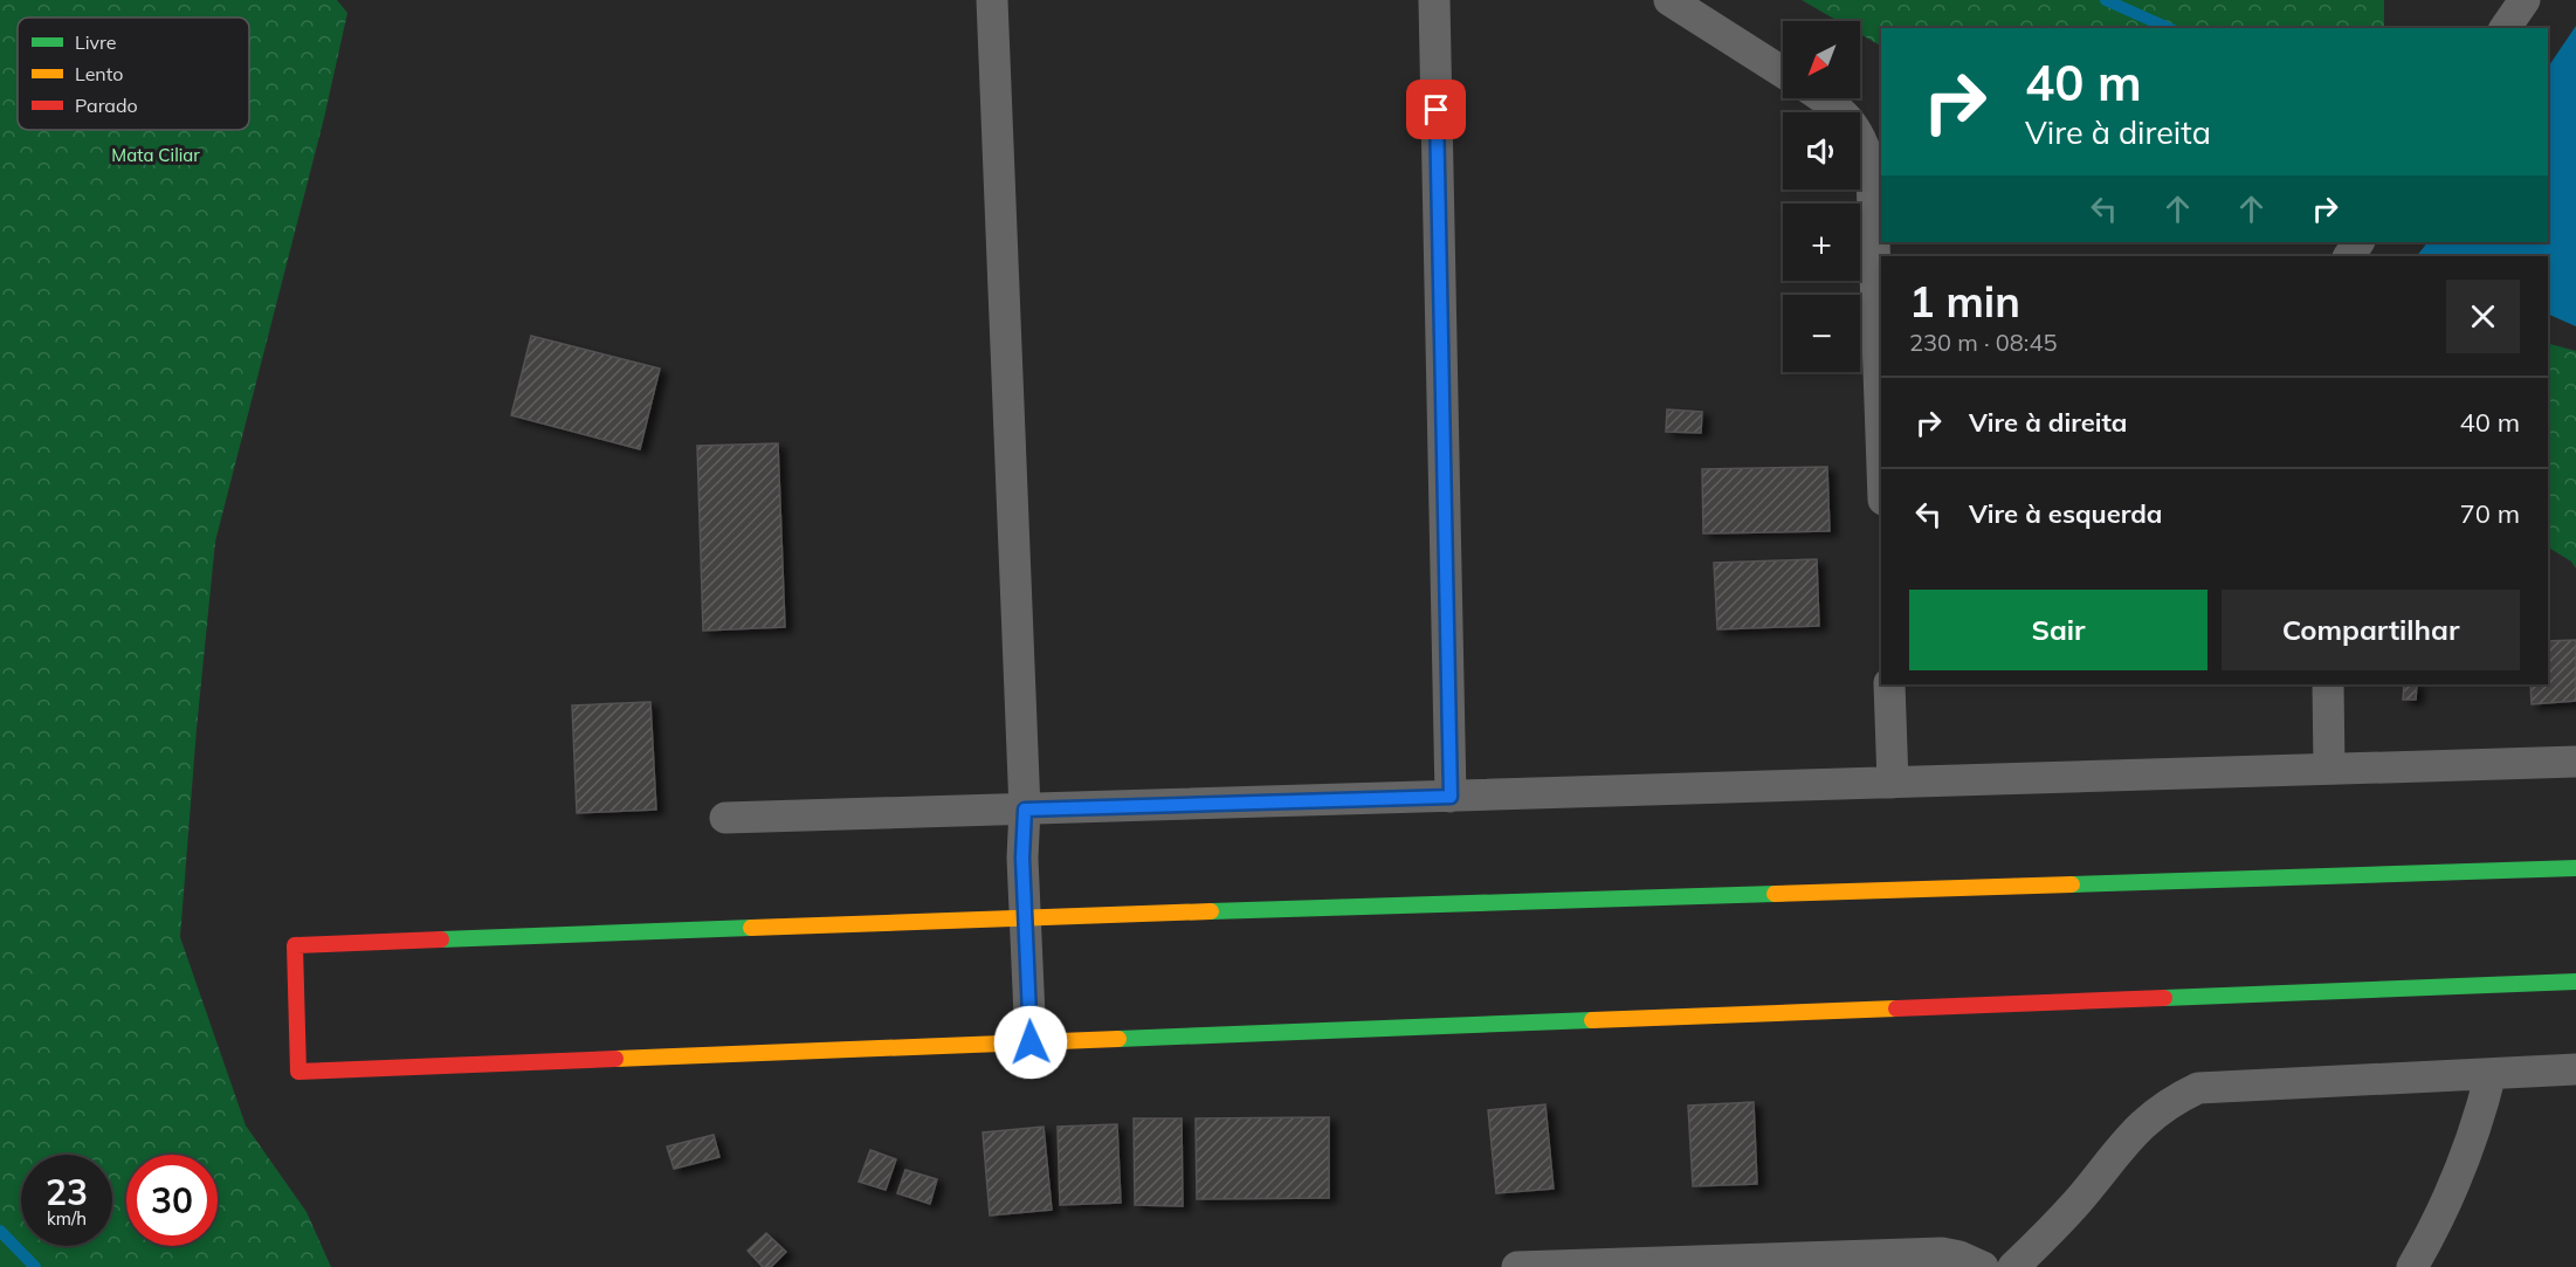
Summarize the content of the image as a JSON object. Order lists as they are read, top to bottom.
{
  "parks": ["Mata Ciliar"],
  "legend": ["Livre", "Lento", "Parado"],
  "north": "bottom left",
  "page": {
    "map_buttons": ["+", "−"],
    "turn": ["40 m", "Vire à direita"],
    "heading": ["1 min", "230 m · 08:45"],
    "list": [
      {
        "name": "Vire à direita",
        "value": "40 m"
      },
      {
        "name": "Vire à esquerda",
        "value": "70 m"
      }
    ],
    "buttons": ["Sair", "Compartilhar"],
    "speed": "23 km/h",
    "limit": "30"
  }
}
